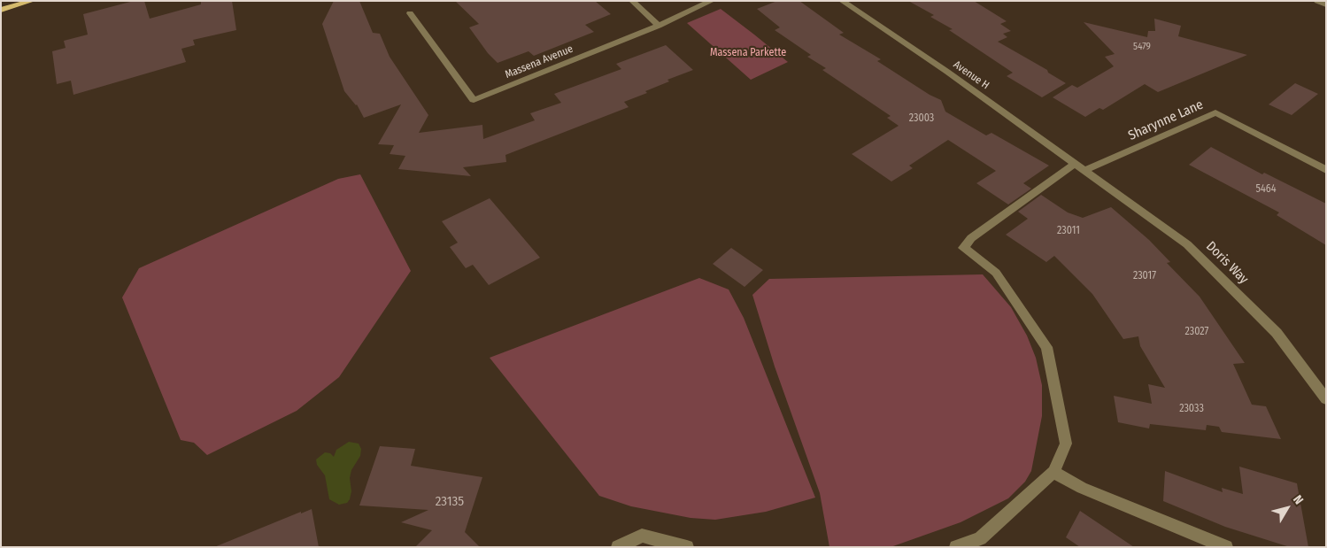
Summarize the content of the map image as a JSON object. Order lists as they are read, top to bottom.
{
  "streets": {
    "street": [
      "Massena Avenue",
      "Avenue H",
      "Sharynne Lane",
      "Doris Way"
    ]
  },
  "crossings": [
    ["Avenue H", "Sharynne Lane"],
    ["Avenue H", "Doris Way"],
    ["Sharynne Lane", "Doris Way"]
  ],
  "parks": ["Massena Parkette"],
  "house_numbers": [
    "5479",
    "23003",
    "5464",
    "23011",
    "23017",
    "23027",
    "23033",
    "23135"
  ],
  "north": "top right"
}
